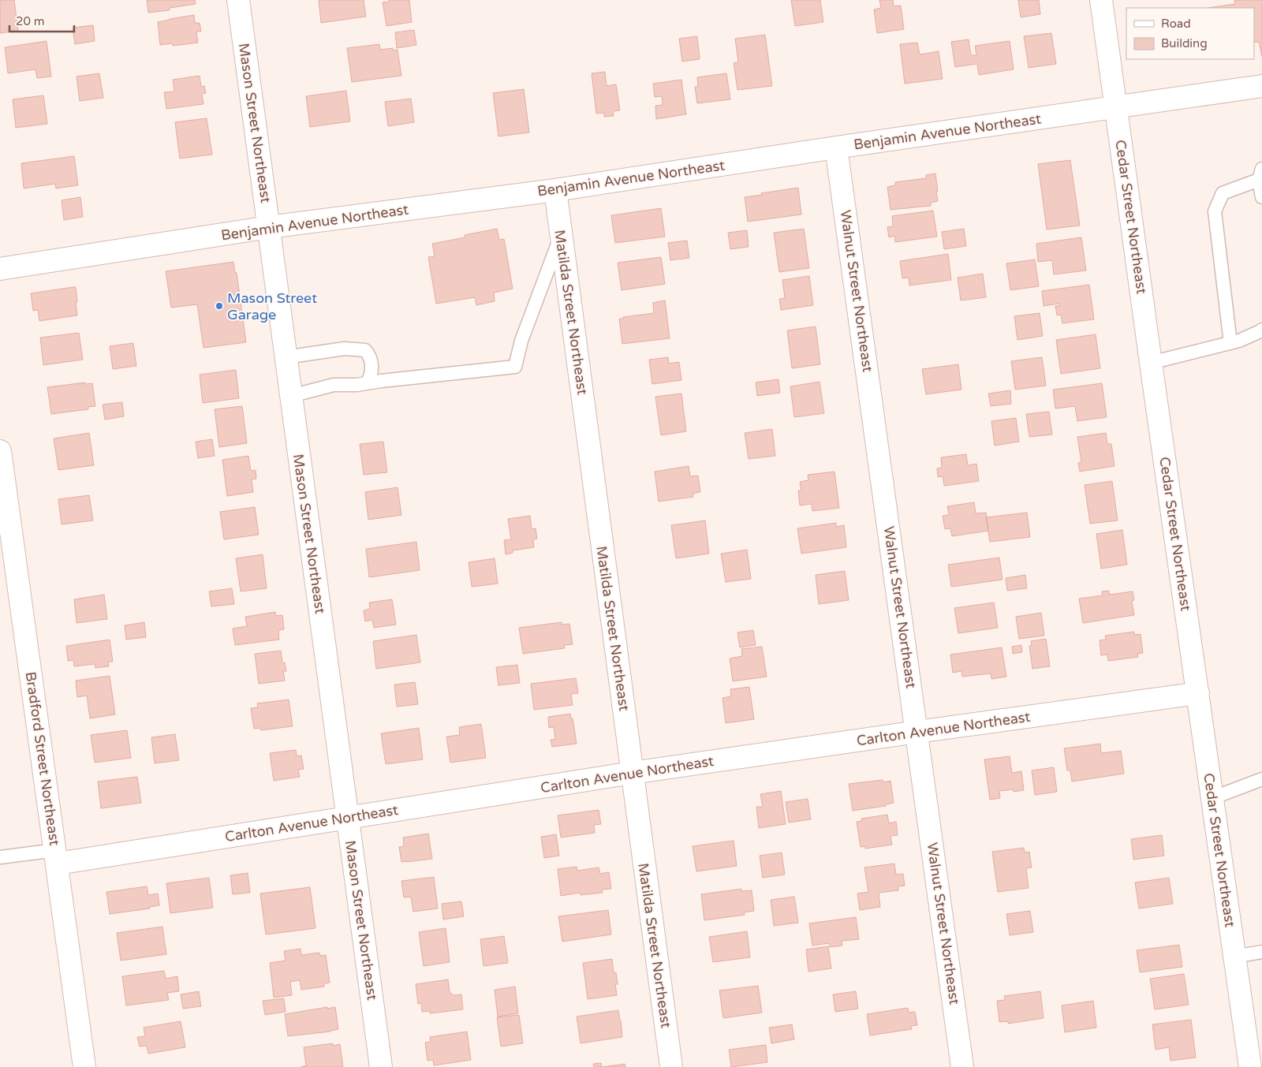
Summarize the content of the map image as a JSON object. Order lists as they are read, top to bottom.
{
  "streets": {
    "street": [
      "Mason Street Northeast",
      "Benjamin Avenue Northeast",
      "Cedar Street Northeast",
      "Walnut Street Northeast",
      "Matilda Street Northeast",
      "Carlton Avenue Northeast",
      "Bradford Street Northeast"
    ]
  },
  "crossings": [
    ["Mason Street Northeast", "Benjamin Avenue Northeast"],
    ["Mason Street Northeast", "Carlton Avenue Northeast"],
    ["Benjamin Avenue Northeast", "Cedar Street Northeast"],
    ["Benjamin Avenue Northeast", "Walnut Street Northeast"],
    ["Benjamin Avenue Northeast", "Matilda Street Northeast"],
    ["Cedar Street Northeast", "Carlton Avenue Northeast"],
    ["Walnut Street Northeast", "Carlton Avenue Northeast"],
    ["Matilda Street Northeast", "Carlton Avenue Northeast"],
    ["Carlton Avenue Northeast", "Bradford Street Northeast"]
  ],
  "places": ["Mason Street Garage"],
  "legend": ["Road", "Building"],
  "scale_bar": "20 m"
}
